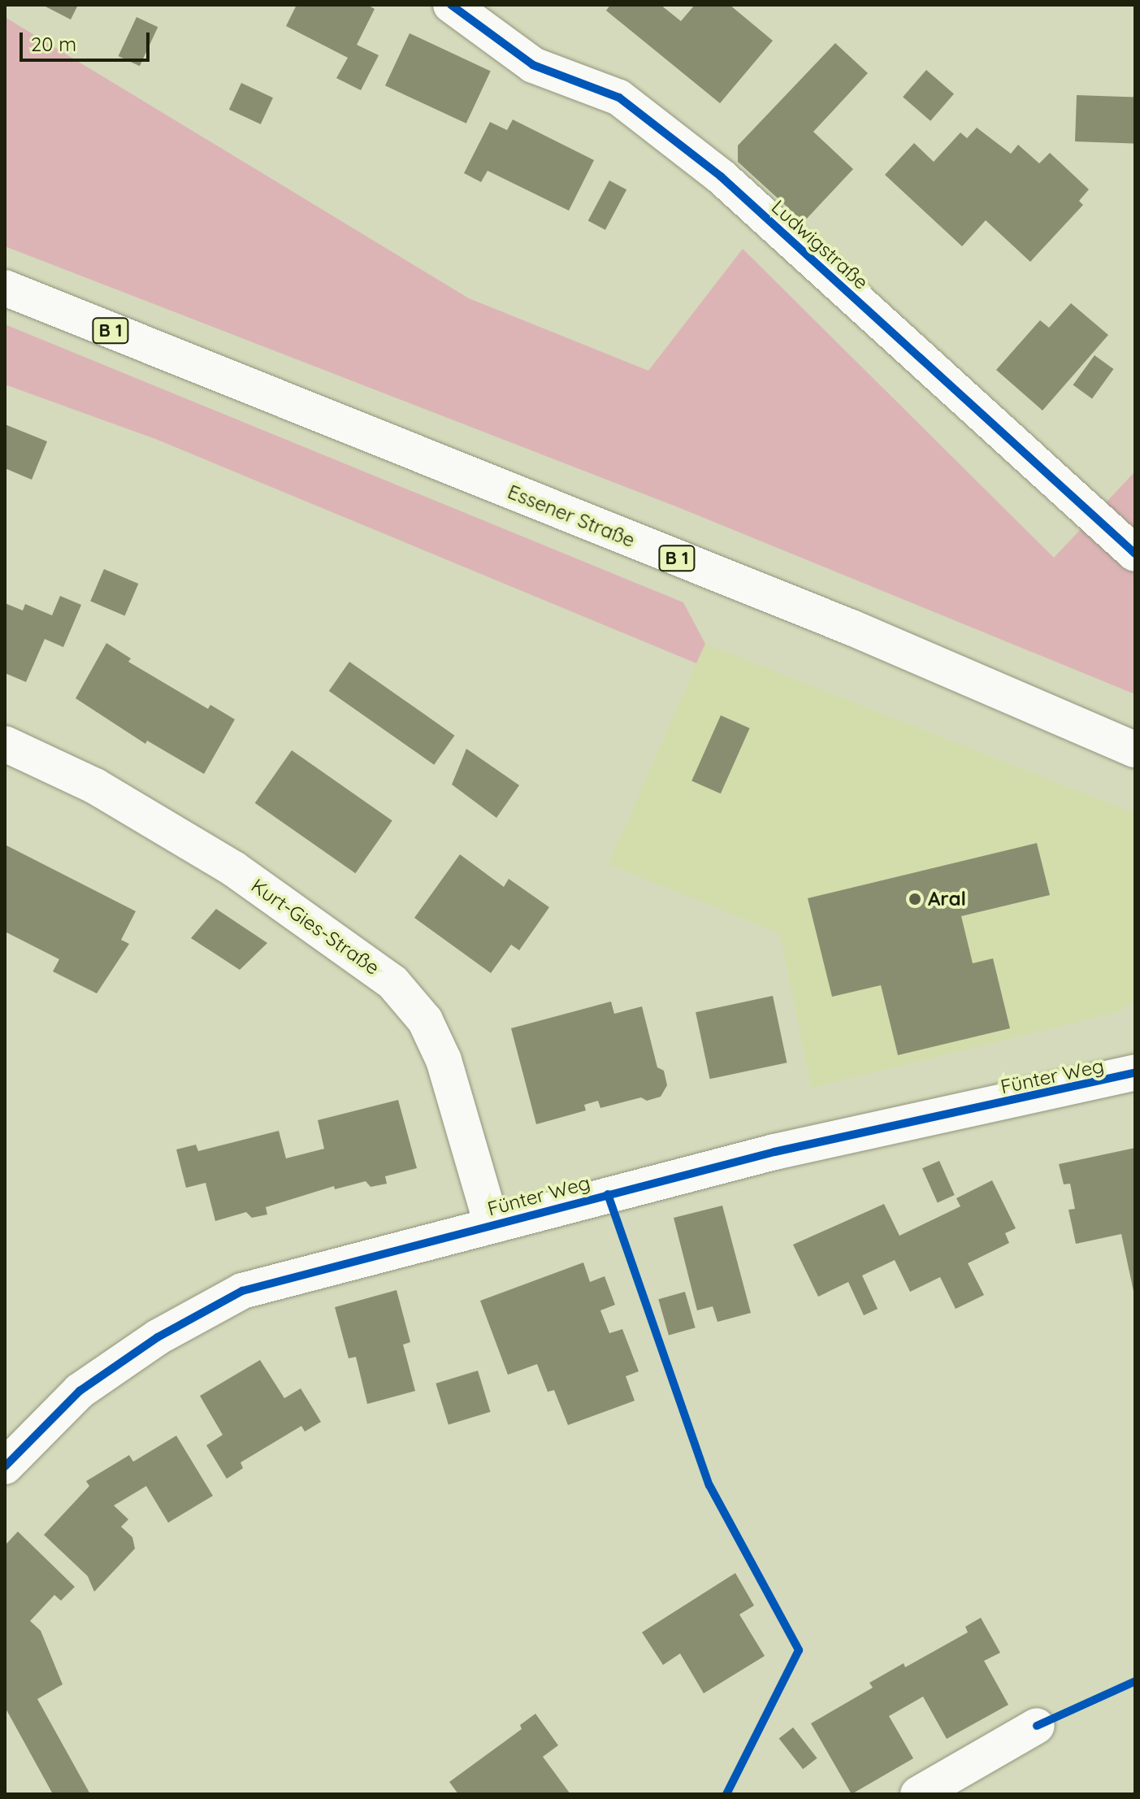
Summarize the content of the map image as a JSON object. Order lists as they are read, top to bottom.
{
  "streets": {
    "street": [
      "Ludwigstraße",
      "B 1",
      "Essener Straße",
      "Kurt-Gies-Straße",
      "Fünter Weg"
    ]
  },
  "crossings": [
    ["Kurt-Gies-Straße", "Fünter Weg"]
  ],
  "places": ["Aral"],
  "scale_bar": "20 m"
}
